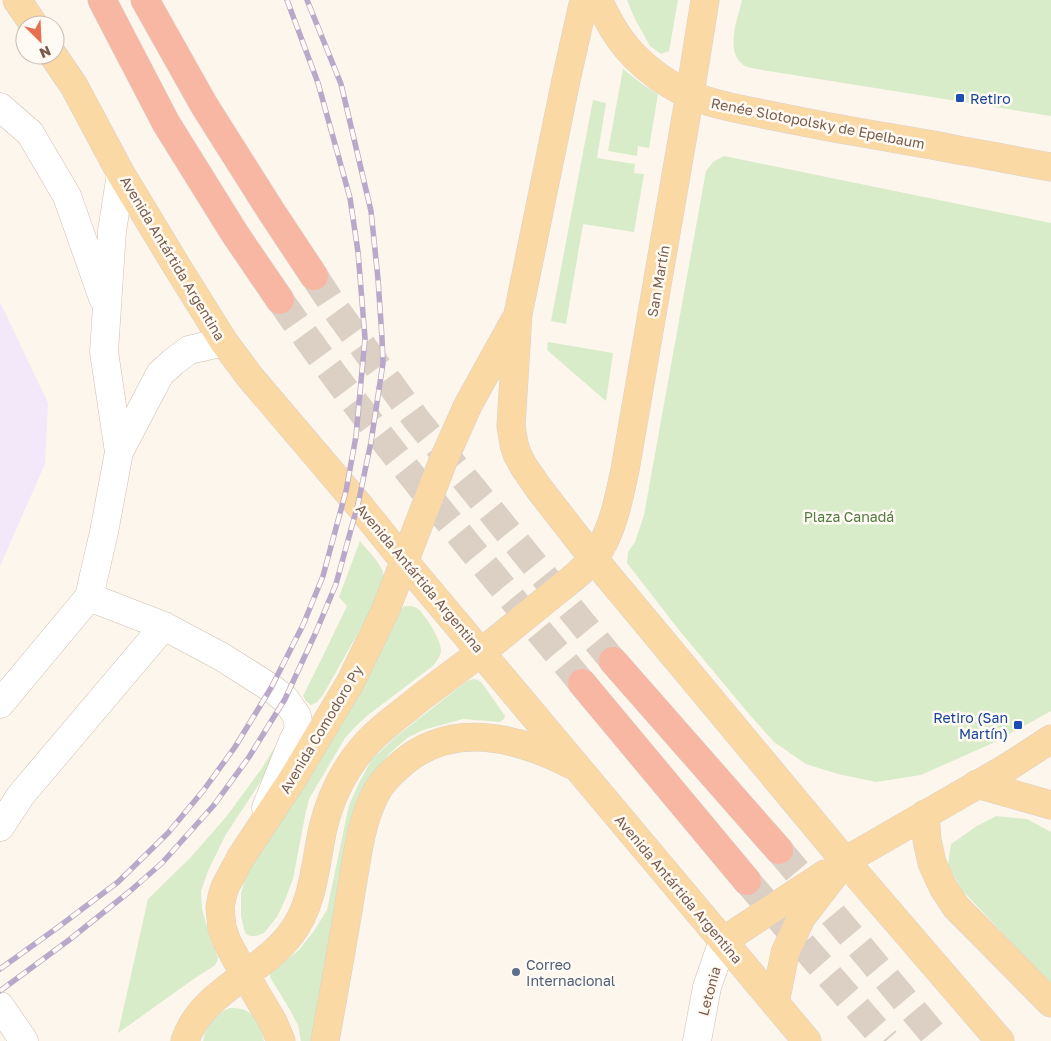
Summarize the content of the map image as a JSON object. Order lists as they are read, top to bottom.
{
  "streets": {
    "main road": [
      "Renée Slotopolsky de Epelbaum",
      "Avenida Antártida Argentina",
      "San Martín",
      "Avenida Comodoro Py"
    ],
    "street": ["Letonia"]
  },
  "crossings": [
    ["Renée Slotopolsky de Epelbaum", "San Martín"],
    ["Avenida Antártida Argentina", "Avenida Comodoro Py"],
    ["Avenida Antártida Argentina", "Letonia"]
  ],
  "parks": ["Plaza Canadá"],
  "places": {
    "transit": ["Retiro", "Retiro (San Martín)"],
    "other": ["Correo Internacional"]
  },
  "north": "bottom right"
}
